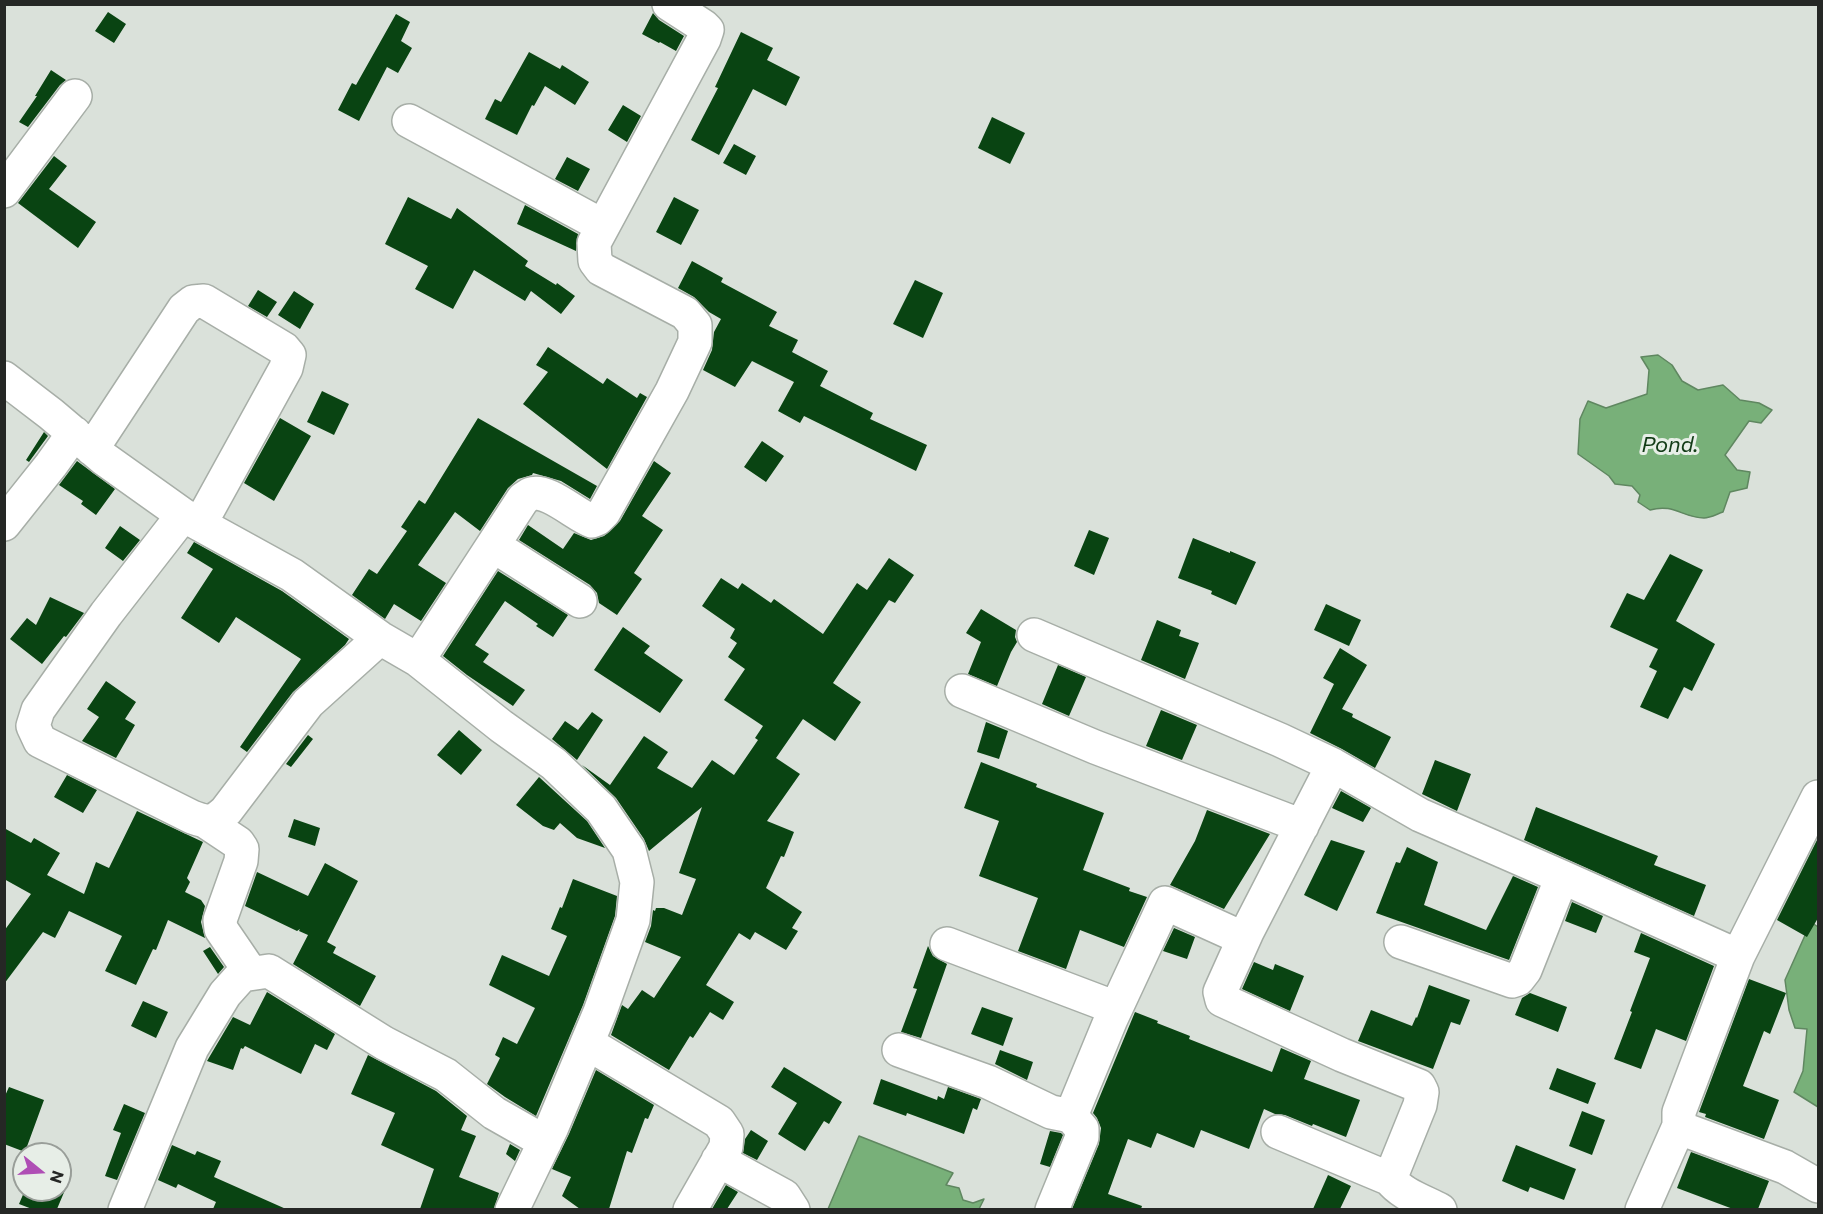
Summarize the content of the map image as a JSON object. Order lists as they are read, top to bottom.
{
  "water": ["Pond."],
  "north": "right"
}
